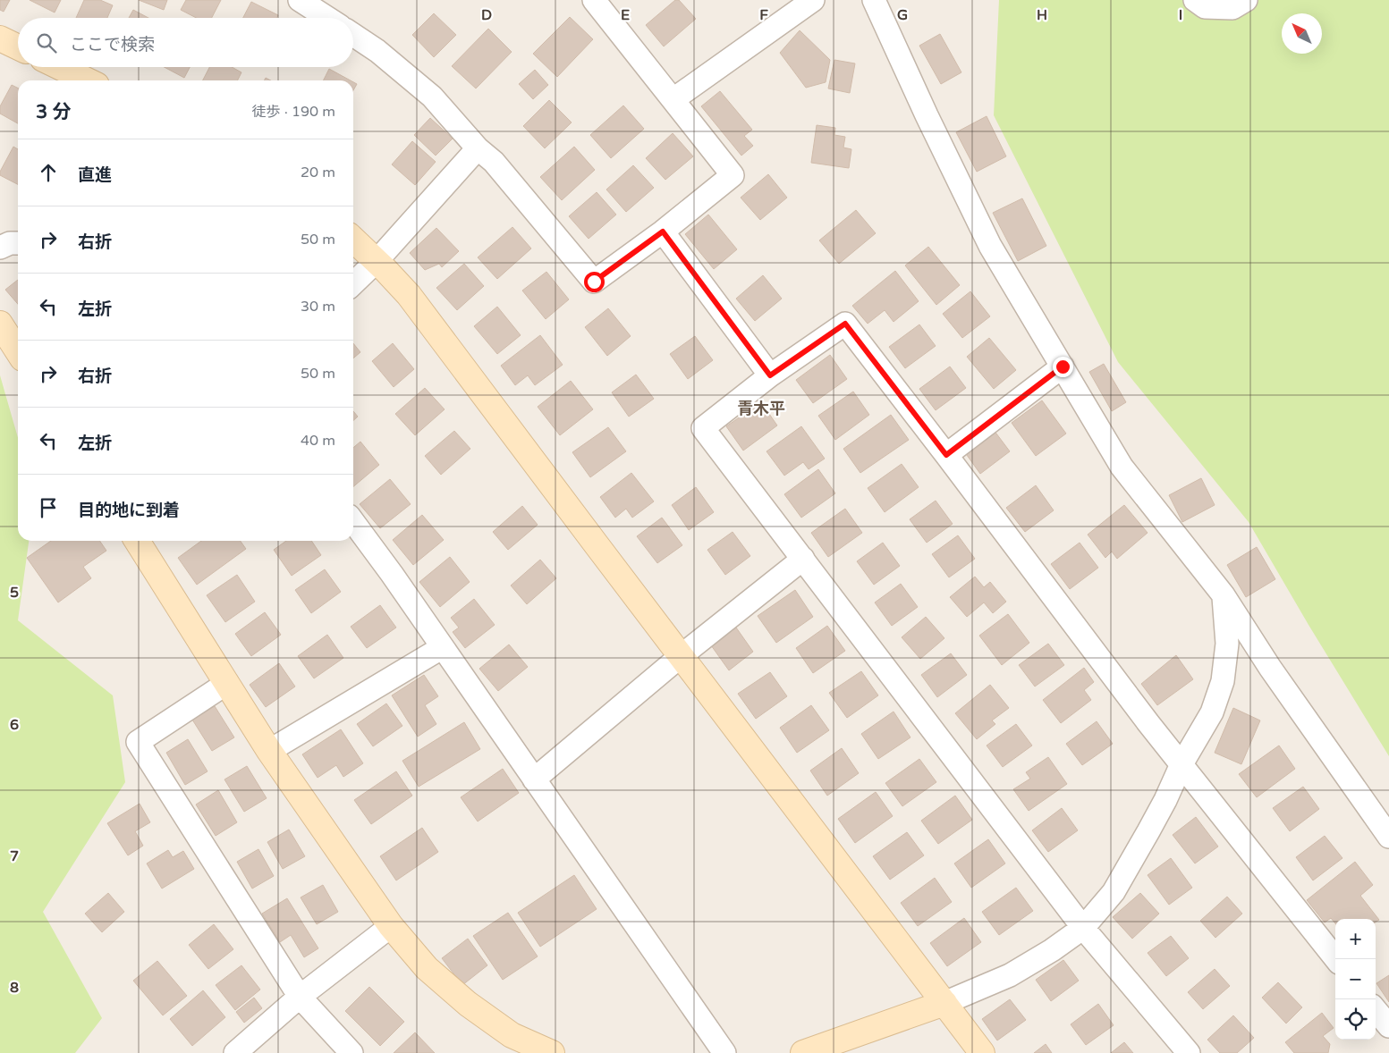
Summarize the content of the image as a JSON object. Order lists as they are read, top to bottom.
{
  "districts": ["青木平"],
  "north": "top left",
  "page": {
    "search": "ここで検索",
    "heading": ["3 分", "徒歩 · 190 m"],
    "list": [
      ["直進", "20 m"],
      ["右折", "50 m"],
      ["左折", "30 m"],
      ["右折", "50 m"],
      ["左折", "40 m"],
      "目的地に到着"
    ],
    "map_buttons": ["+", "−"]
  },
  "grid": {
    "columns": [
      "D",
      "E",
      "F",
      "G",
      "H",
      "I"
    ],
    "rows": [
      "5",
      "6",
      "7",
      "8"
    ]
  }
}
